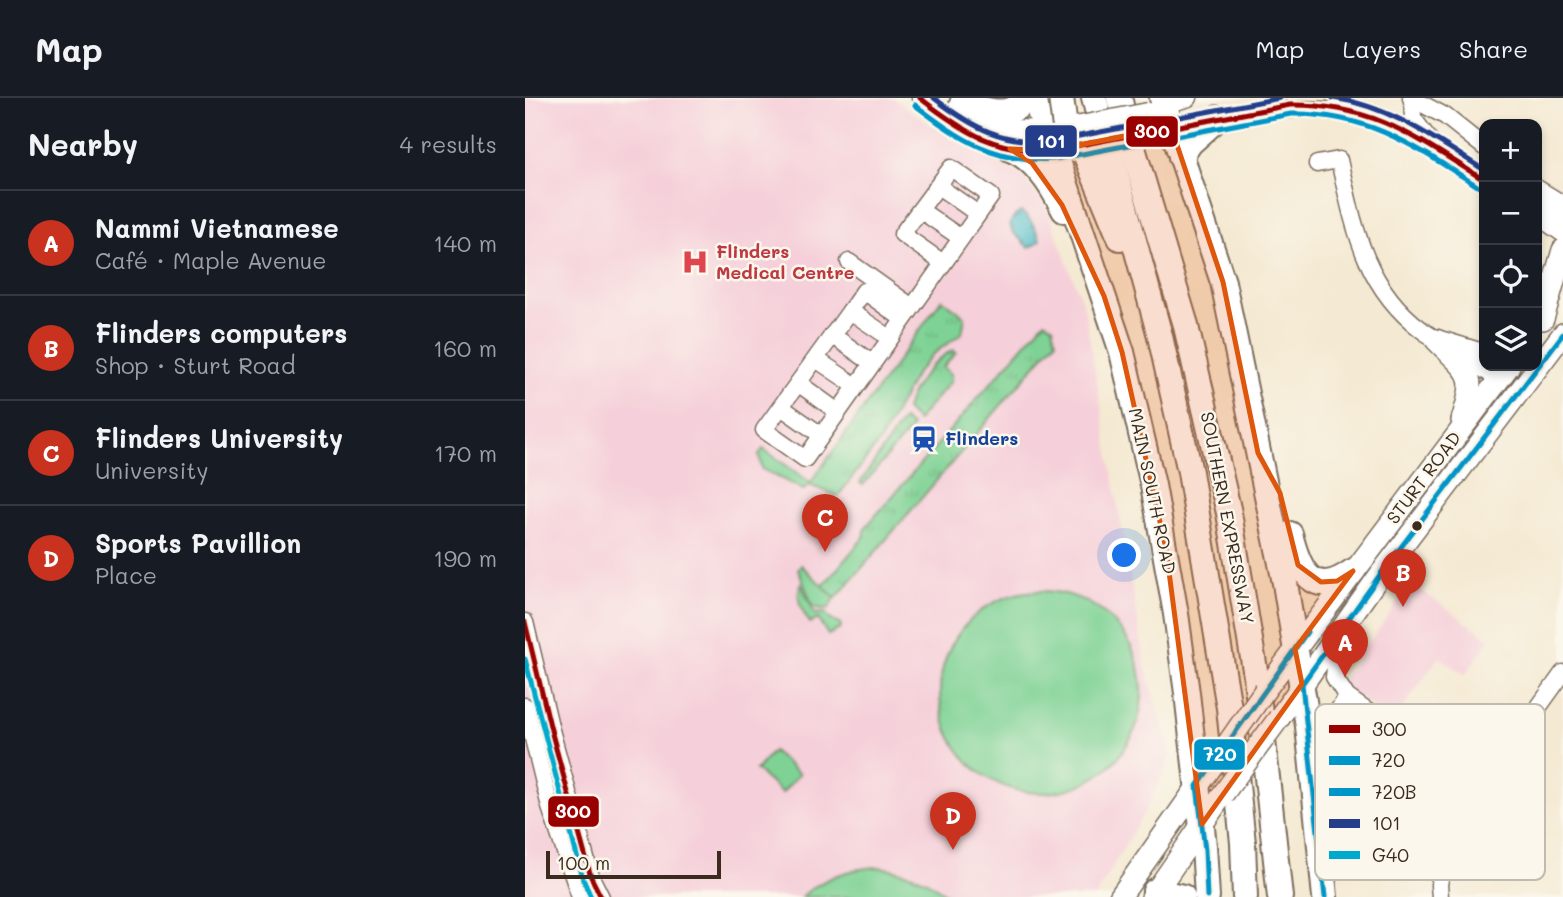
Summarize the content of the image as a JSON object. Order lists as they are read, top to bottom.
{
  "streets": {
    "highway": ["MAIN SOUTH ROAD", "SOUTHERN EXPRESSWAY"],
    "main road": ["STURT ROAD"]
  },
  "crossings": [
    ["STURT ROAD", "MAIN SOUTH ROAD"],
    ["MAIN SOUTH ROAD", "SOUTHERN EXPRESSWAY"]
  ],
  "places": {
    "hospital": ["Flinders Medical Centre"],
    "station": ["Flinders"]
  },
  "lines": [
    "transit line 300",
    "transit line 101",
    "transit line 720B",
    "transit line 720",
    "transit line G40"
  ],
  "legend": [
    "300",
    "720",
    "720B",
    "101",
    "G40"
  ],
  "scale_bar": "100 m",
  "page": {
    "header": "Map",
    "nav": ["Map", "Layers", "Share"],
    "heading": ["Nearby", "4 results"],
    "map_buttons": ["+", "−"],
    "list": [
      {
        "mark": "A",
        "name": "Nammi Vietnamese",
        "note": "Café · Maple Avenue",
        "value": "140 m"
      },
      {
        "mark": "B",
        "name": "Flinders computers",
        "note": "Shop · Sturt Road",
        "value": "160 m"
      },
      {
        "mark": "C",
        "name": "Flinders University",
        "note": "University",
        "value": "170 m"
      },
      {
        "mark": "D",
        "name": "Sports Pavillion",
        "note": "Place",
        "value": "190 m"
      }
    ],
    "pins": [
      "C",
      "B",
      "A",
      "D"
    ],
    "scale": "100 m"
  }
}
